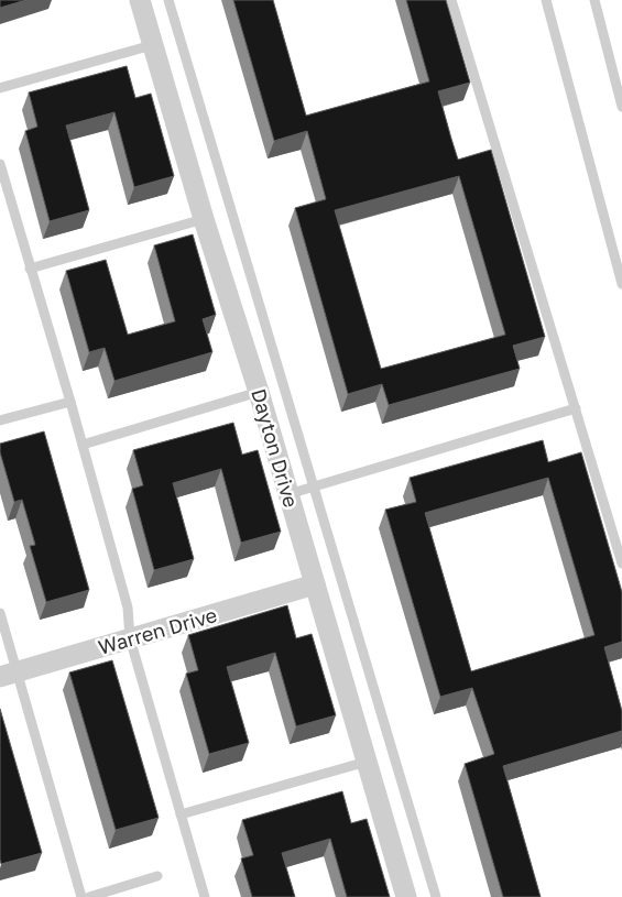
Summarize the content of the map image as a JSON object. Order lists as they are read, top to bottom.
{
  "streets": {
    "street": ["Dayton Drive", "Warren Drive"]
  },
  "crossings": [
    ["Dayton Drive", "Warren Drive"]
  ]
}
